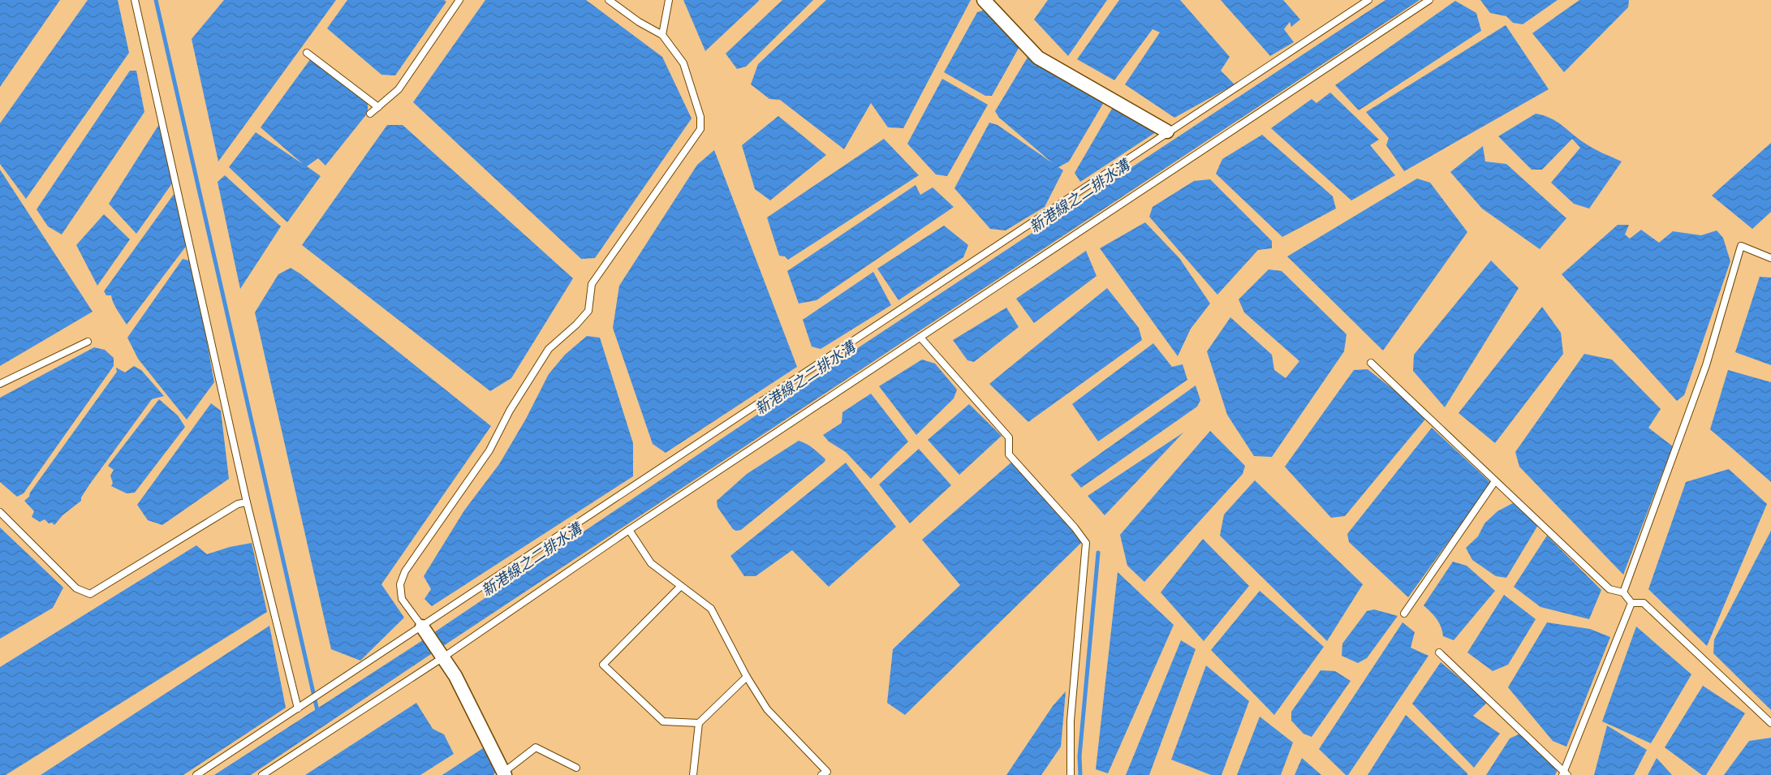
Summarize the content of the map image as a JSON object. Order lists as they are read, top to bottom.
{
  "water": ["新港線之二排水溝"]
}
